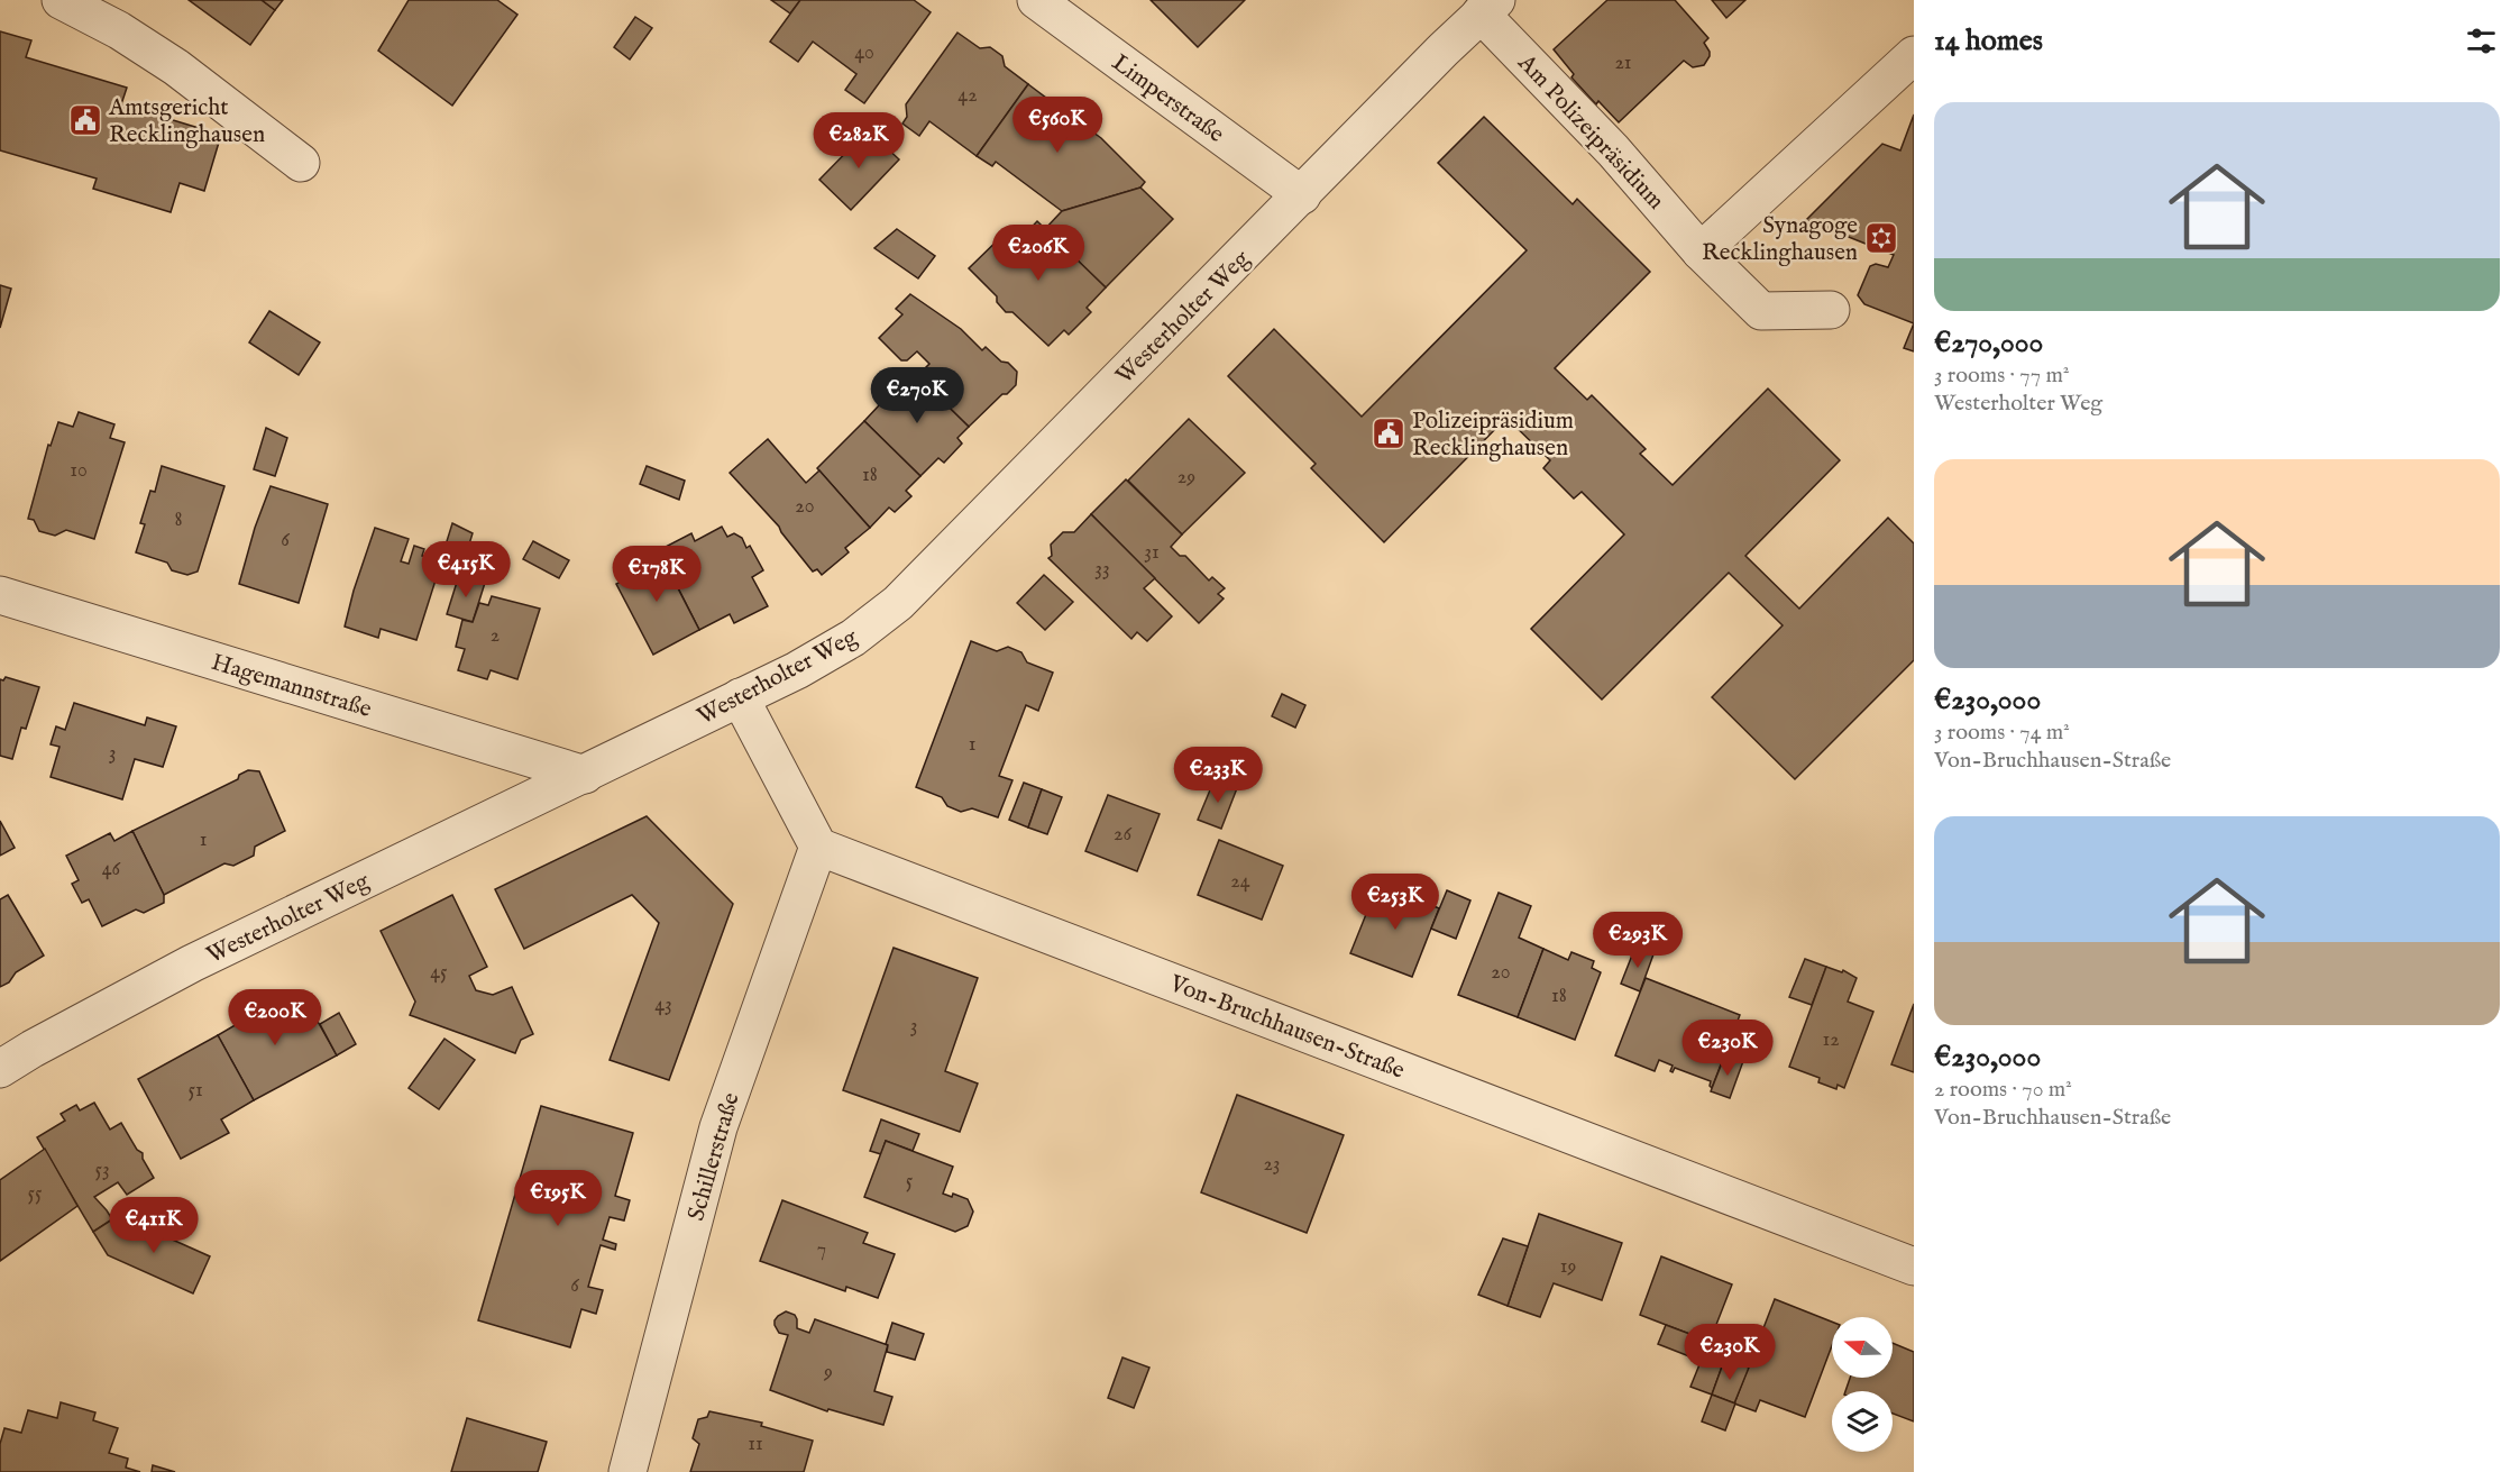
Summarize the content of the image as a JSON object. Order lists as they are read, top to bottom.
{
  "streets": {
    "street": [
      "Limperstraße",
      "Am Polizeipräsidium",
      "Westerholter Weg",
      "Hagemannstraße",
      "Von-Bruchhausen-Straße",
      "Schillerstraße"
    ]
  },
  "crossings": [
    ["Limperstraße", "Westerholter Weg"],
    ["Am Polizeipräsidium", "Westerholter Weg"],
    ["Westerholter Weg", "Hagemannstraße"],
    ["Von-Bruchhausen-Straße", "Schillerstraße"]
  ],
  "places": {
    "public building": ["Amtsgericht Recklinghausen", "Polizeipräsidium Recklinghausen"],
    "synagogue": ["Synagoge Recklinghausen"]
  },
  "house_numbers": [
    "40",
    "21",
    "42",
    "10",
    "18",
    "29",
    "20",
    "8",
    "6",
    "31",
    "33",
    "2",
    "1",
    "3",
    "26",
    "1",
    "46",
    "24",
    "45",
    "20",
    "18",
    "43",
    "3",
    "12",
    "51",
    "23",
    "53",
    "5",
    "55",
    "7",
    "19",
    "6",
    "9",
    "11"
  ],
  "north": "left",
  "page": {
    "heading": "14 homes",
    "list": [
      {
        "name": "€270,000",
        "note": "3 rooms · 77 m² · Westerholter Weg"
      },
      {
        "name": "€230,000",
        "note": "3 rooms · 74 m² · Von-Bruchhausen-Straße"
      },
      {
        "name": "€230,000",
        "note": "2 rooms · 70 m² · Von-Bruchhausen-Straße"
      }
    ],
    "price": [
      "€560K",
      "€282K",
      "€206K",
      "€270K",
      "€415K",
      "€178K",
      "€233K",
      "€253K",
      "€293K",
      "€200K",
      "€230K",
      "€195K",
      "€411K",
      "€230K"
    ]
  }
}
